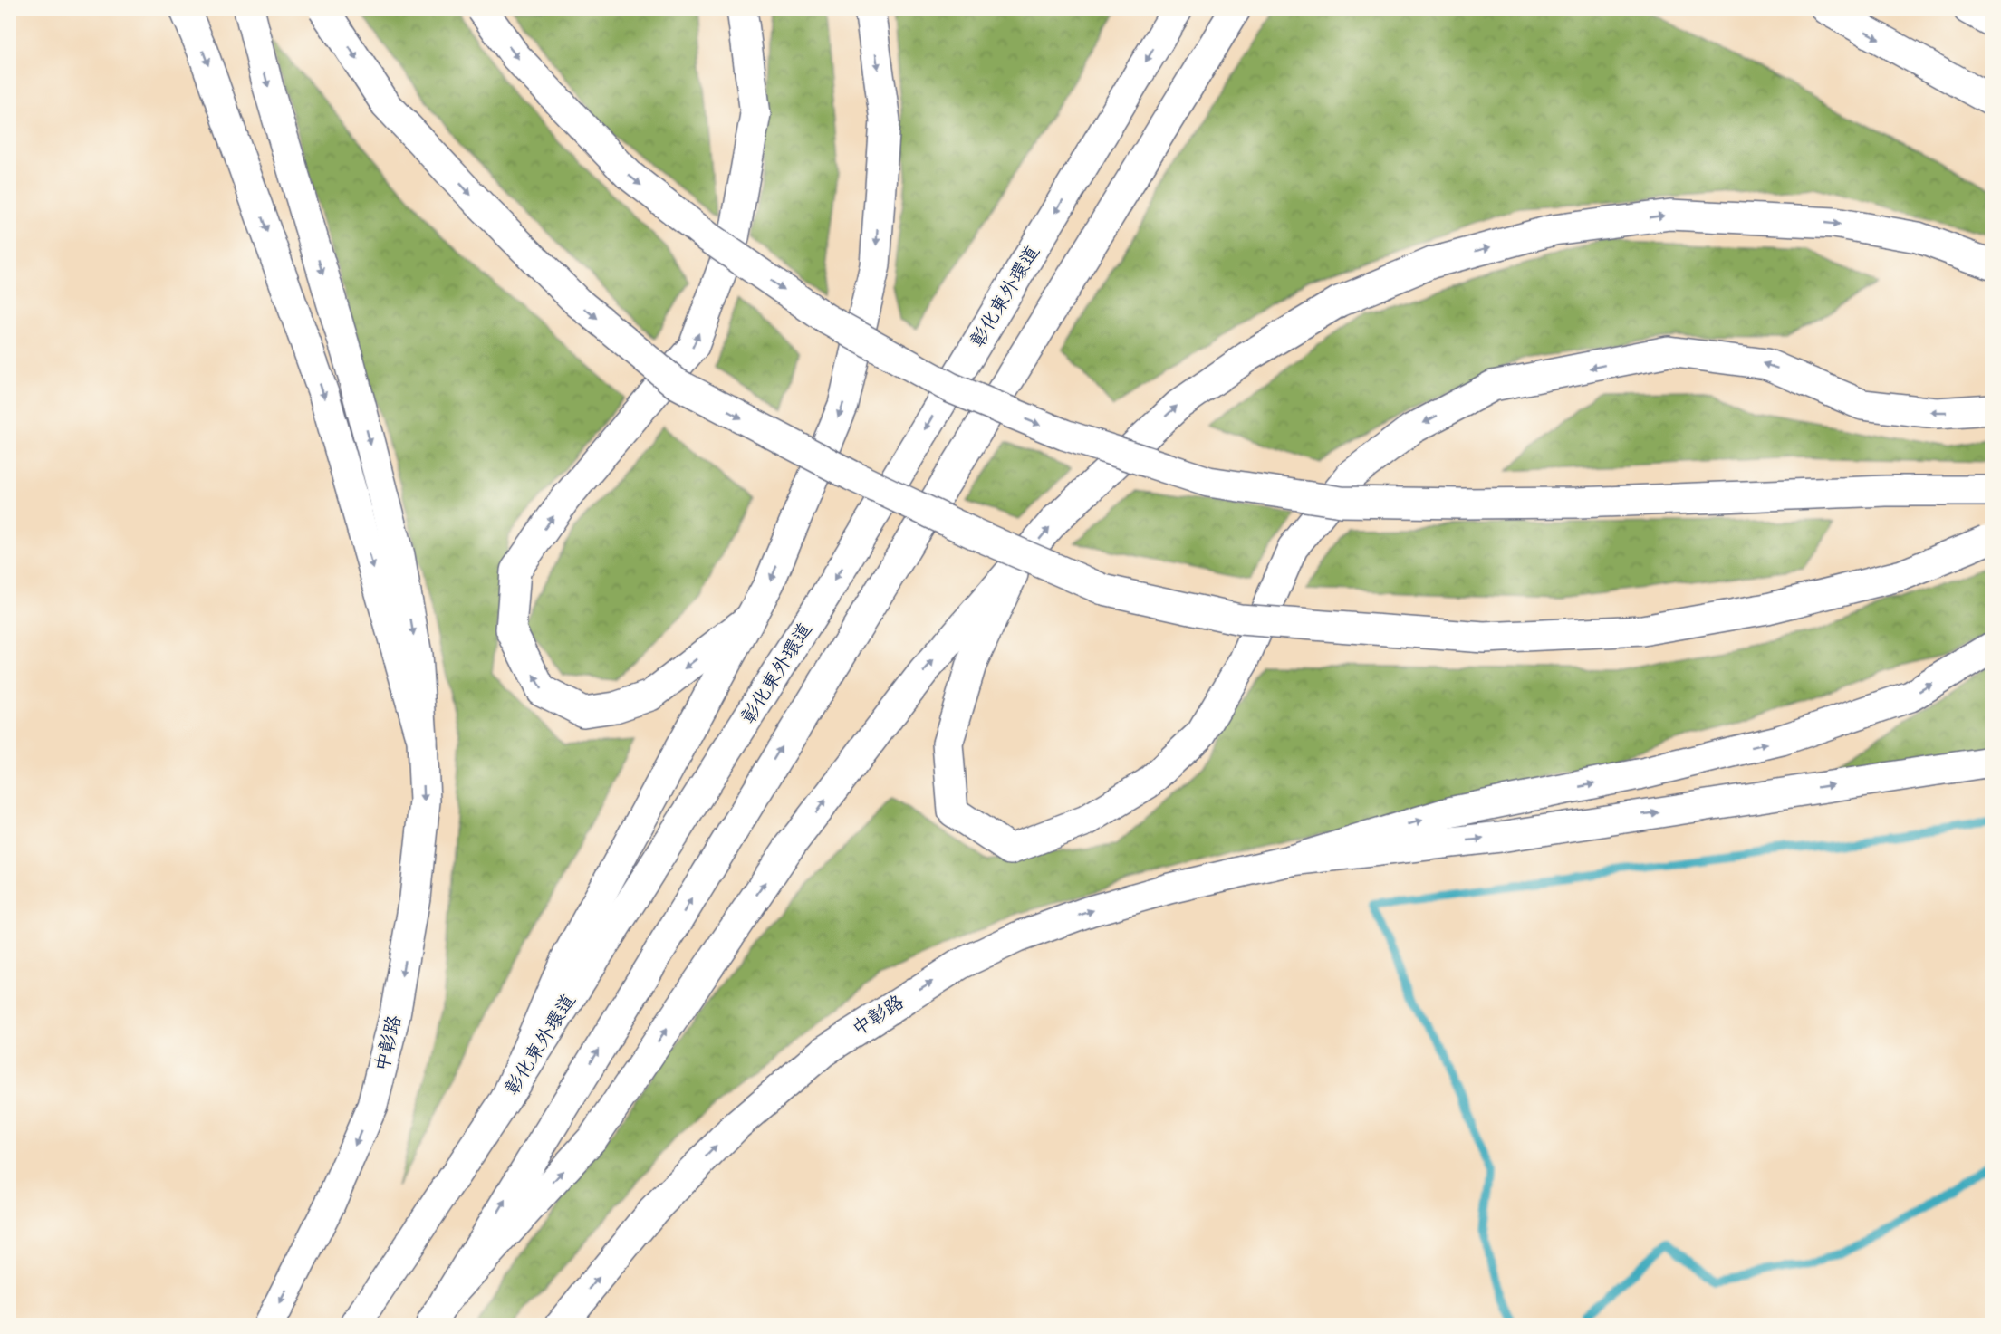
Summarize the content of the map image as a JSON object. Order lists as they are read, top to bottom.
{
  "streets": {
    "main road": ["彰化東外環道", "中彰路"]
  }
}
